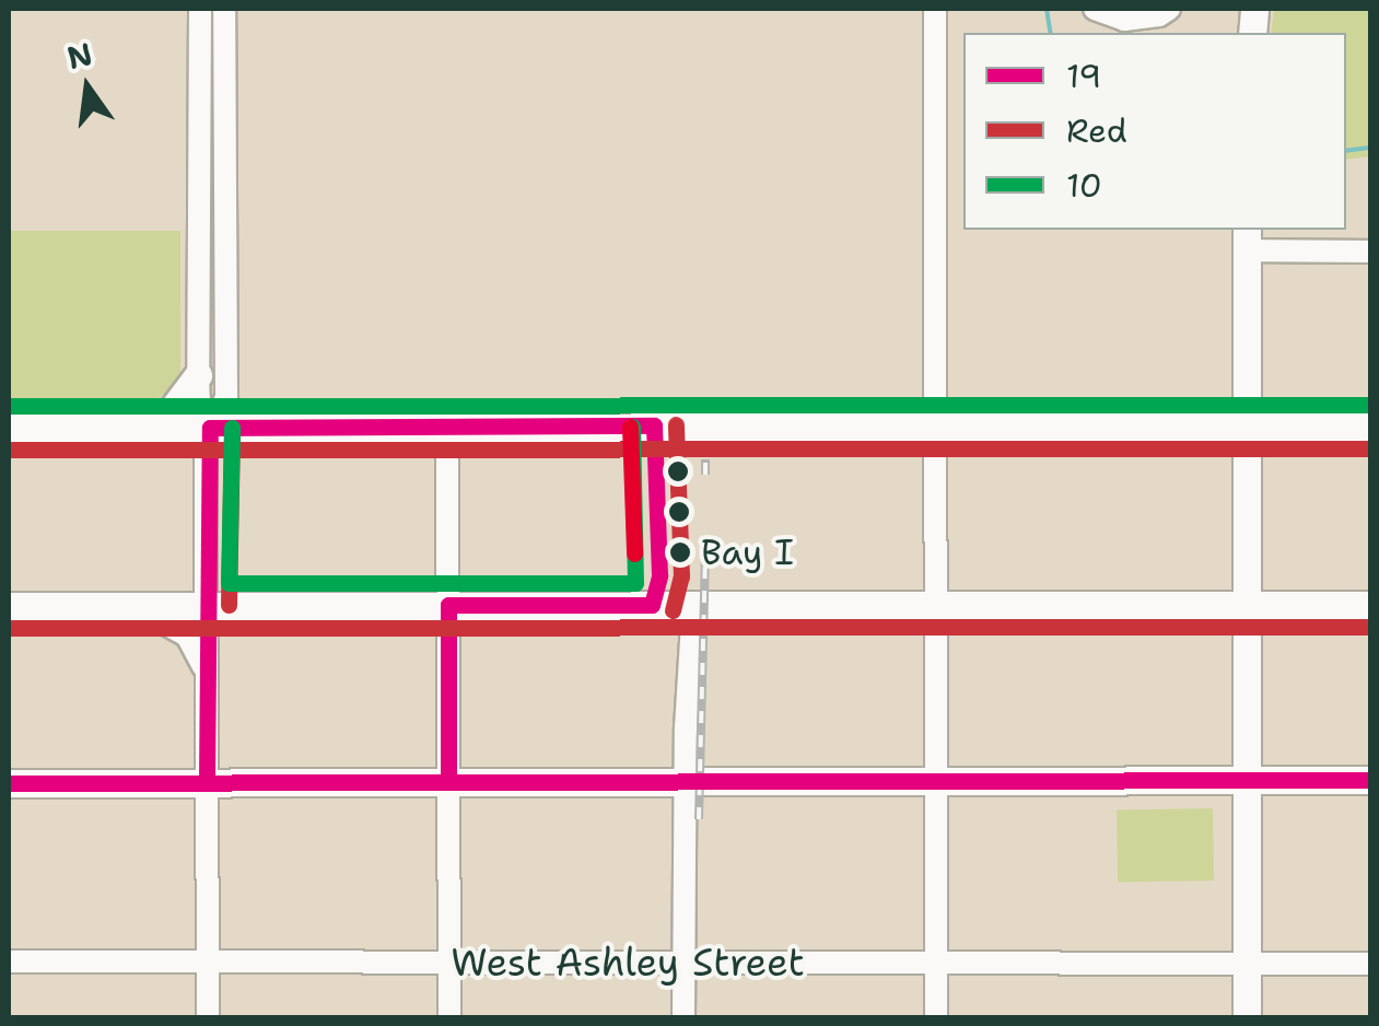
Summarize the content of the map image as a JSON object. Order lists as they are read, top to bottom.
{
  "streets": {
    "street": ["West Ashley Street"]
  },
  "places": ["Bay I"],
  "lines": ["transit line 10", "transit line Red", "transit line 19"],
  "legend": ["19", "Red", "10"],
  "north": "top"
}
